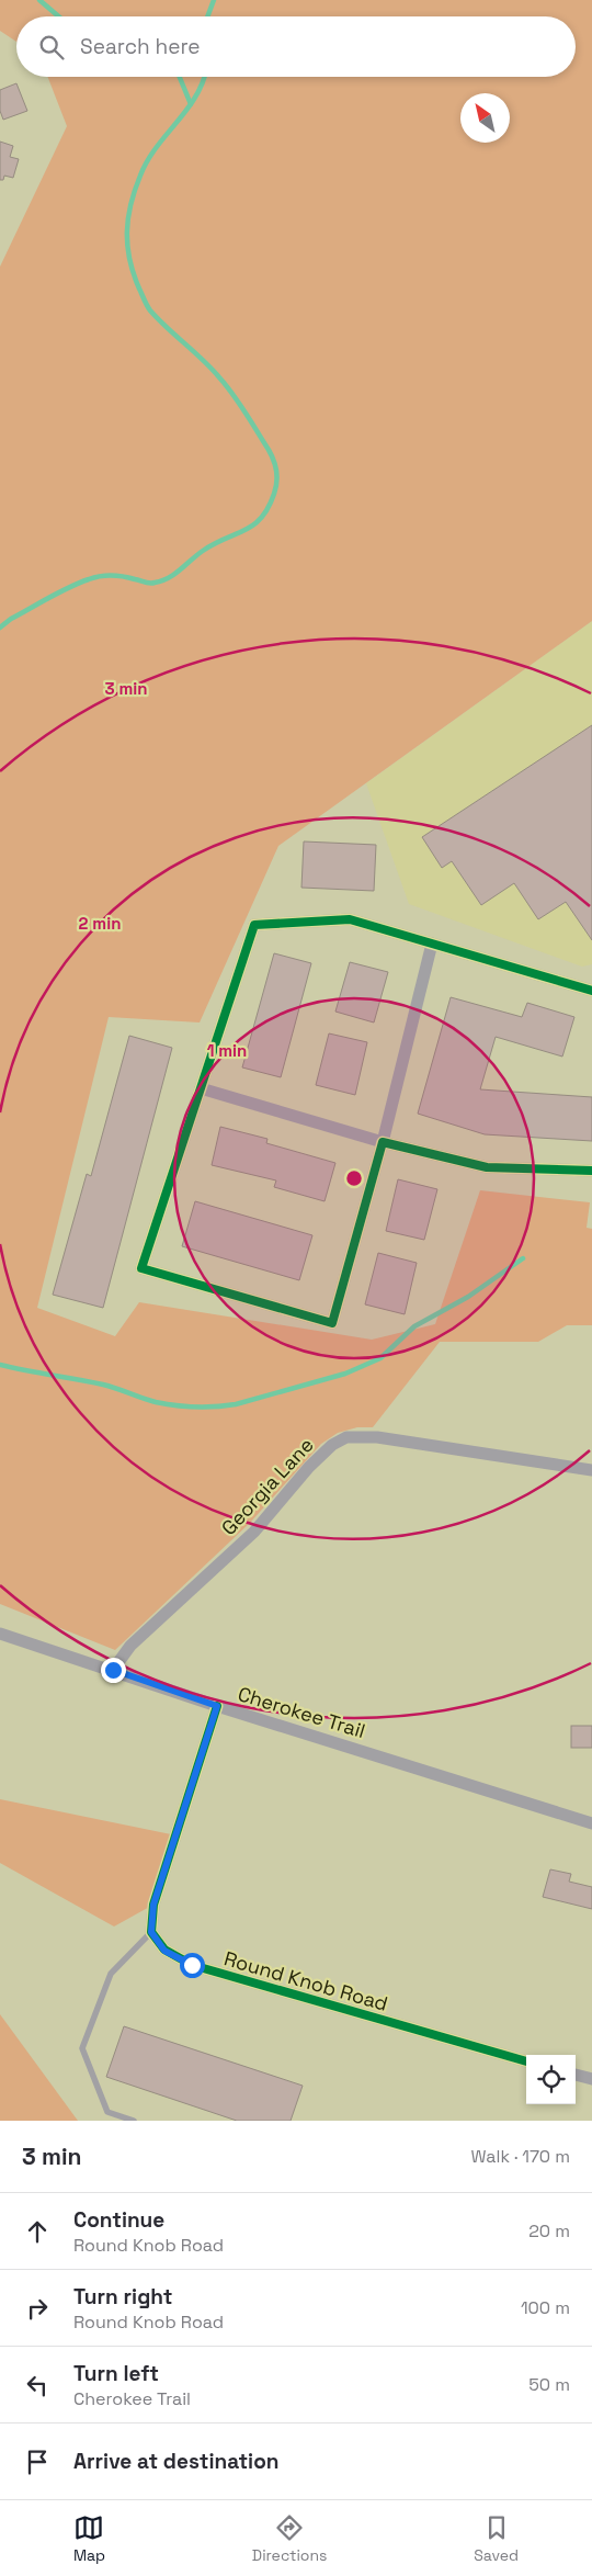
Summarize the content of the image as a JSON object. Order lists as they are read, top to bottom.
{
  "streets": {
    "street": ["Georgia Lane", "Cherokee Trail", "Round Knob Road"]
  },
  "crossings": [
    ["Georgia Lane", "Cherokee Trail"]
  ],
  "north": "top left",
  "page": {
    "search": "Search here",
    "heading": ["3 min", "Walk · 170 m"],
    "list": [
      ["Continue", "Round Knob Road", "20 m"],
      ["Turn right", "Round Knob Road", "100 m"],
      ["Turn left", "Cherokee Trail", "50 m"],
      "Arrive at destination"
    ],
    "nav": ["Map", "Directions", "Saved"]
  },
  "rings": ["3 min", "2 min", "1 min"]
}
